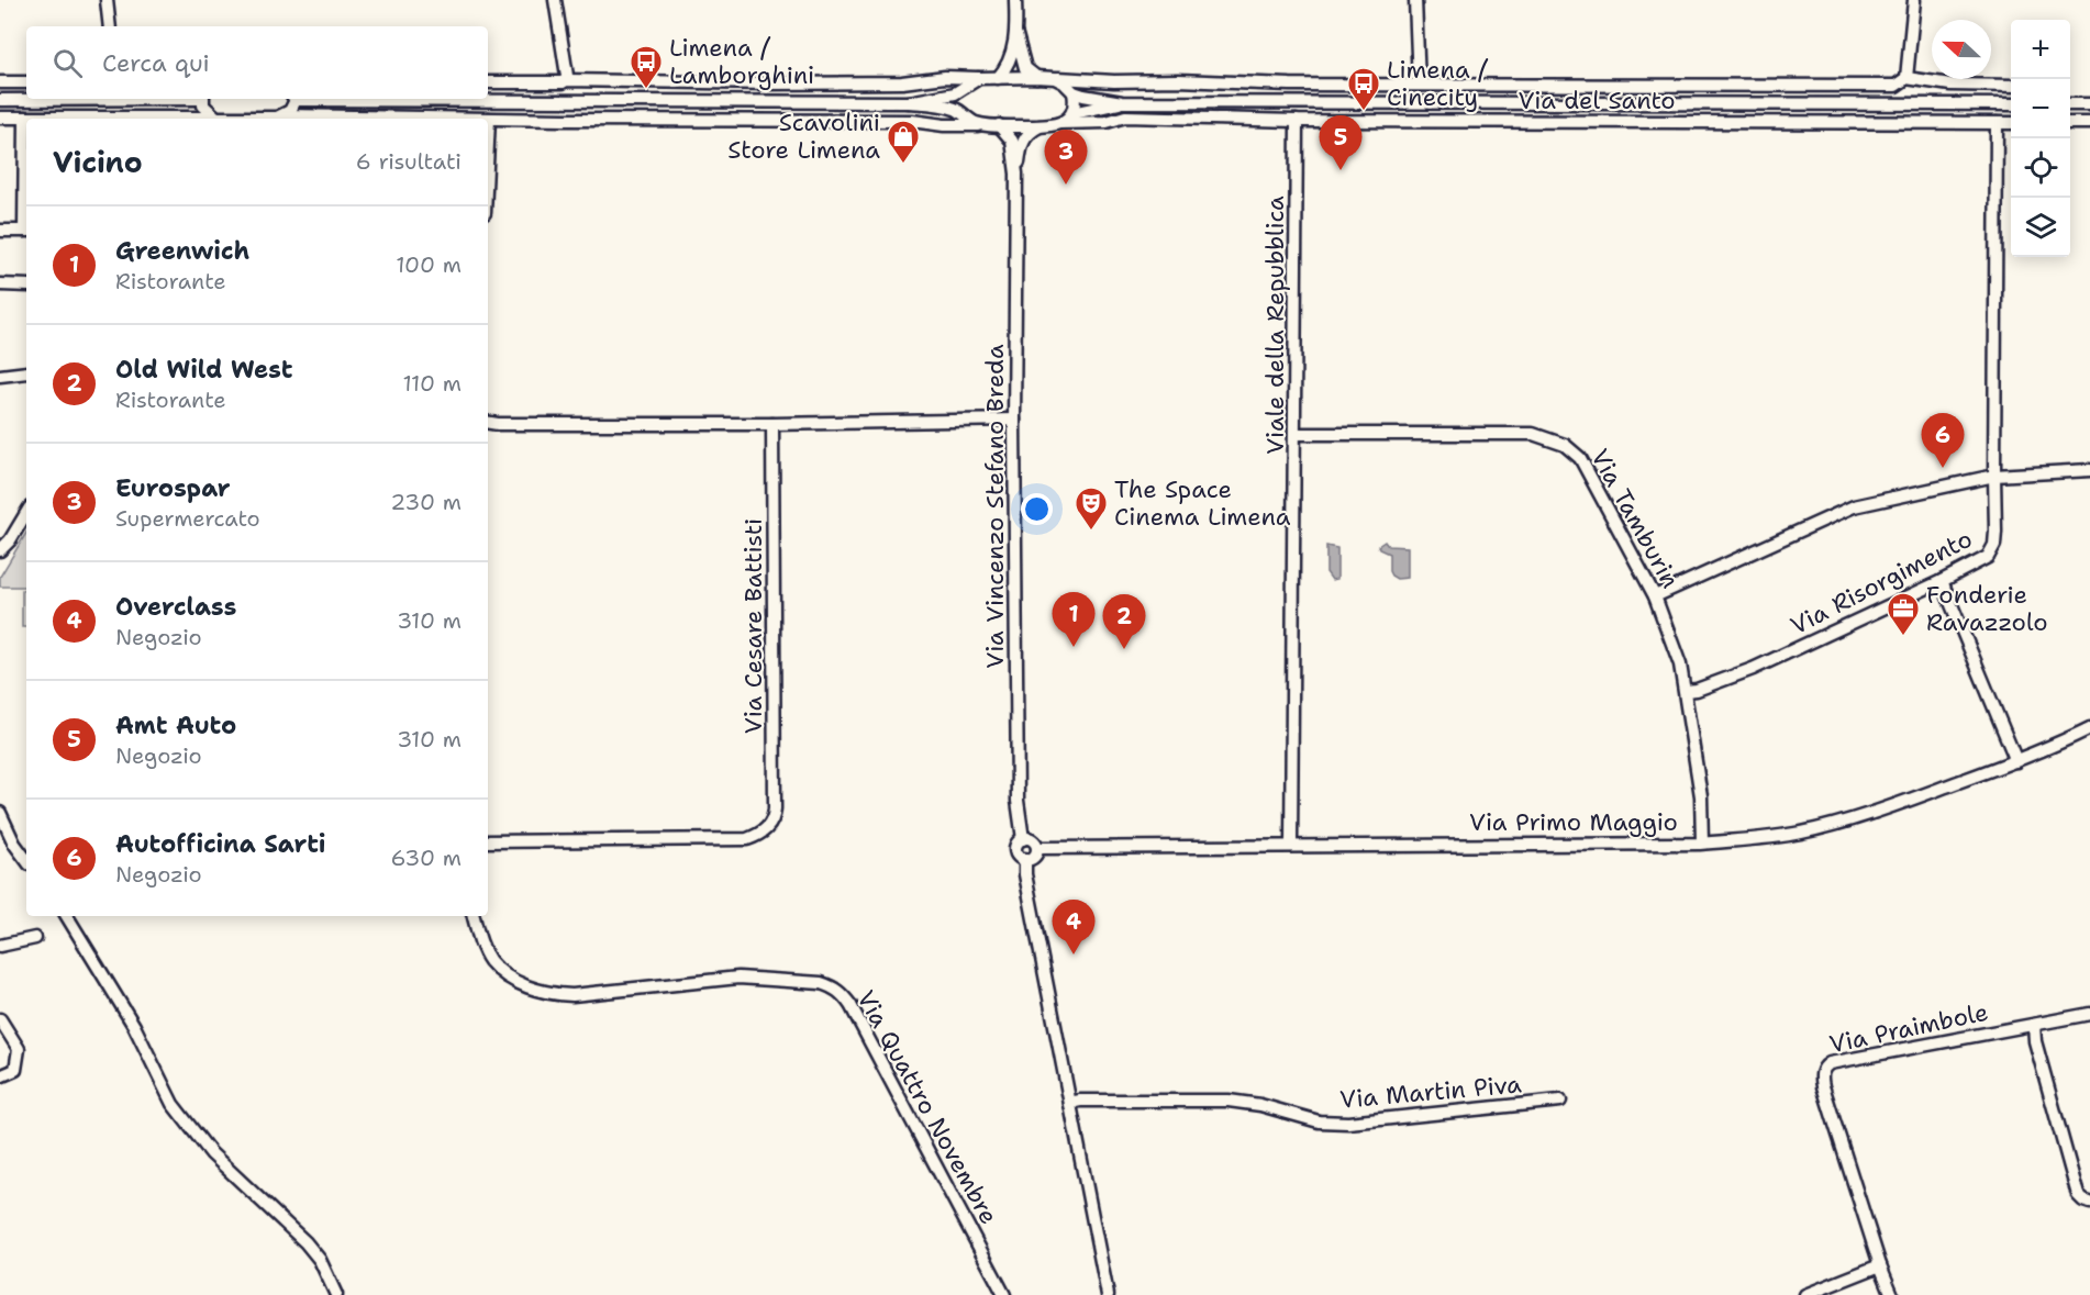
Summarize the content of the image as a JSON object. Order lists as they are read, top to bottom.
{
  "streets": {
    "street": [
      "Via del Santo",
      "Viale della Repubblica",
      "Via Vincenzo Stefano Breda",
      "Via Tamburin",
      "Via Risorgimento",
      "Via Cesare Battisti",
      "Via Primo Maggio",
      "Via Praimbole",
      "Via Martin Piva",
      "Via Quattro Novembre"
    ]
  },
  "crossings": [
    ["Via del Santo", "Viale della Repubblica"],
    ["Via del Santo", "Via Vincenzo Stefano Breda"],
    ["Via del Santo", "Via Risorgimento"],
    ["Viale della Repubblica", "Via Tamburin"],
    ["Viale della Repubblica", "Via Primo Maggio"],
    ["Via Vincenzo Stefano Breda", "Via Primo Maggio"],
    ["Via Vincenzo Stefano Breda", "Via Martin Piva"],
    ["Via Tamburin", "Via Risorgimento"],
    ["Via Tamburin", "Via Primo Maggio"]
  ],
  "places": {
    "bus stop": ["Limena / Lamborghini", "Limena / Cinecity"],
    "shop": ["Scavolini Store Limena"],
    "theatre": ["The Space Cinema Limena"],
    "office": ["Fonderie Ravazzolo"]
  },
  "north": "left",
  "page": {
    "map_buttons": ["+", "−"],
    "search": "Cerca qui",
    "pins": [
      "5",
      "3",
      "6",
      "1",
      "2",
      "4"
    ],
    "heading": ["Vicino", "6 risultati"],
    "list": [
      {
        "mark": "1",
        "name": "Greenwich",
        "note": "Ristorante",
        "value": "100 m"
      },
      {
        "mark": "2",
        "name": "Old Wild West",
        "note": "Ristorante",
        "value": "110 m"
      },
      {
        "mark": "3",
        "name": "Eurospar",
        "note": "Supermercato",
        "value": "230 m"
      },
      {
        "mark": "4",
        "name": "Overclass",
        "note": "Negozio",
        "value": "310 m"
      },
      {
        "mark": "5",
        "name": "Amt Auto",
        "note": "Negozio",
        "value": "310 m"
      },
      {
        "mark": "6",
        "name": "Autofficina Sarti",
        "note": "Negozio",
        "value": "630 m"
      }
    ]
  }
}
